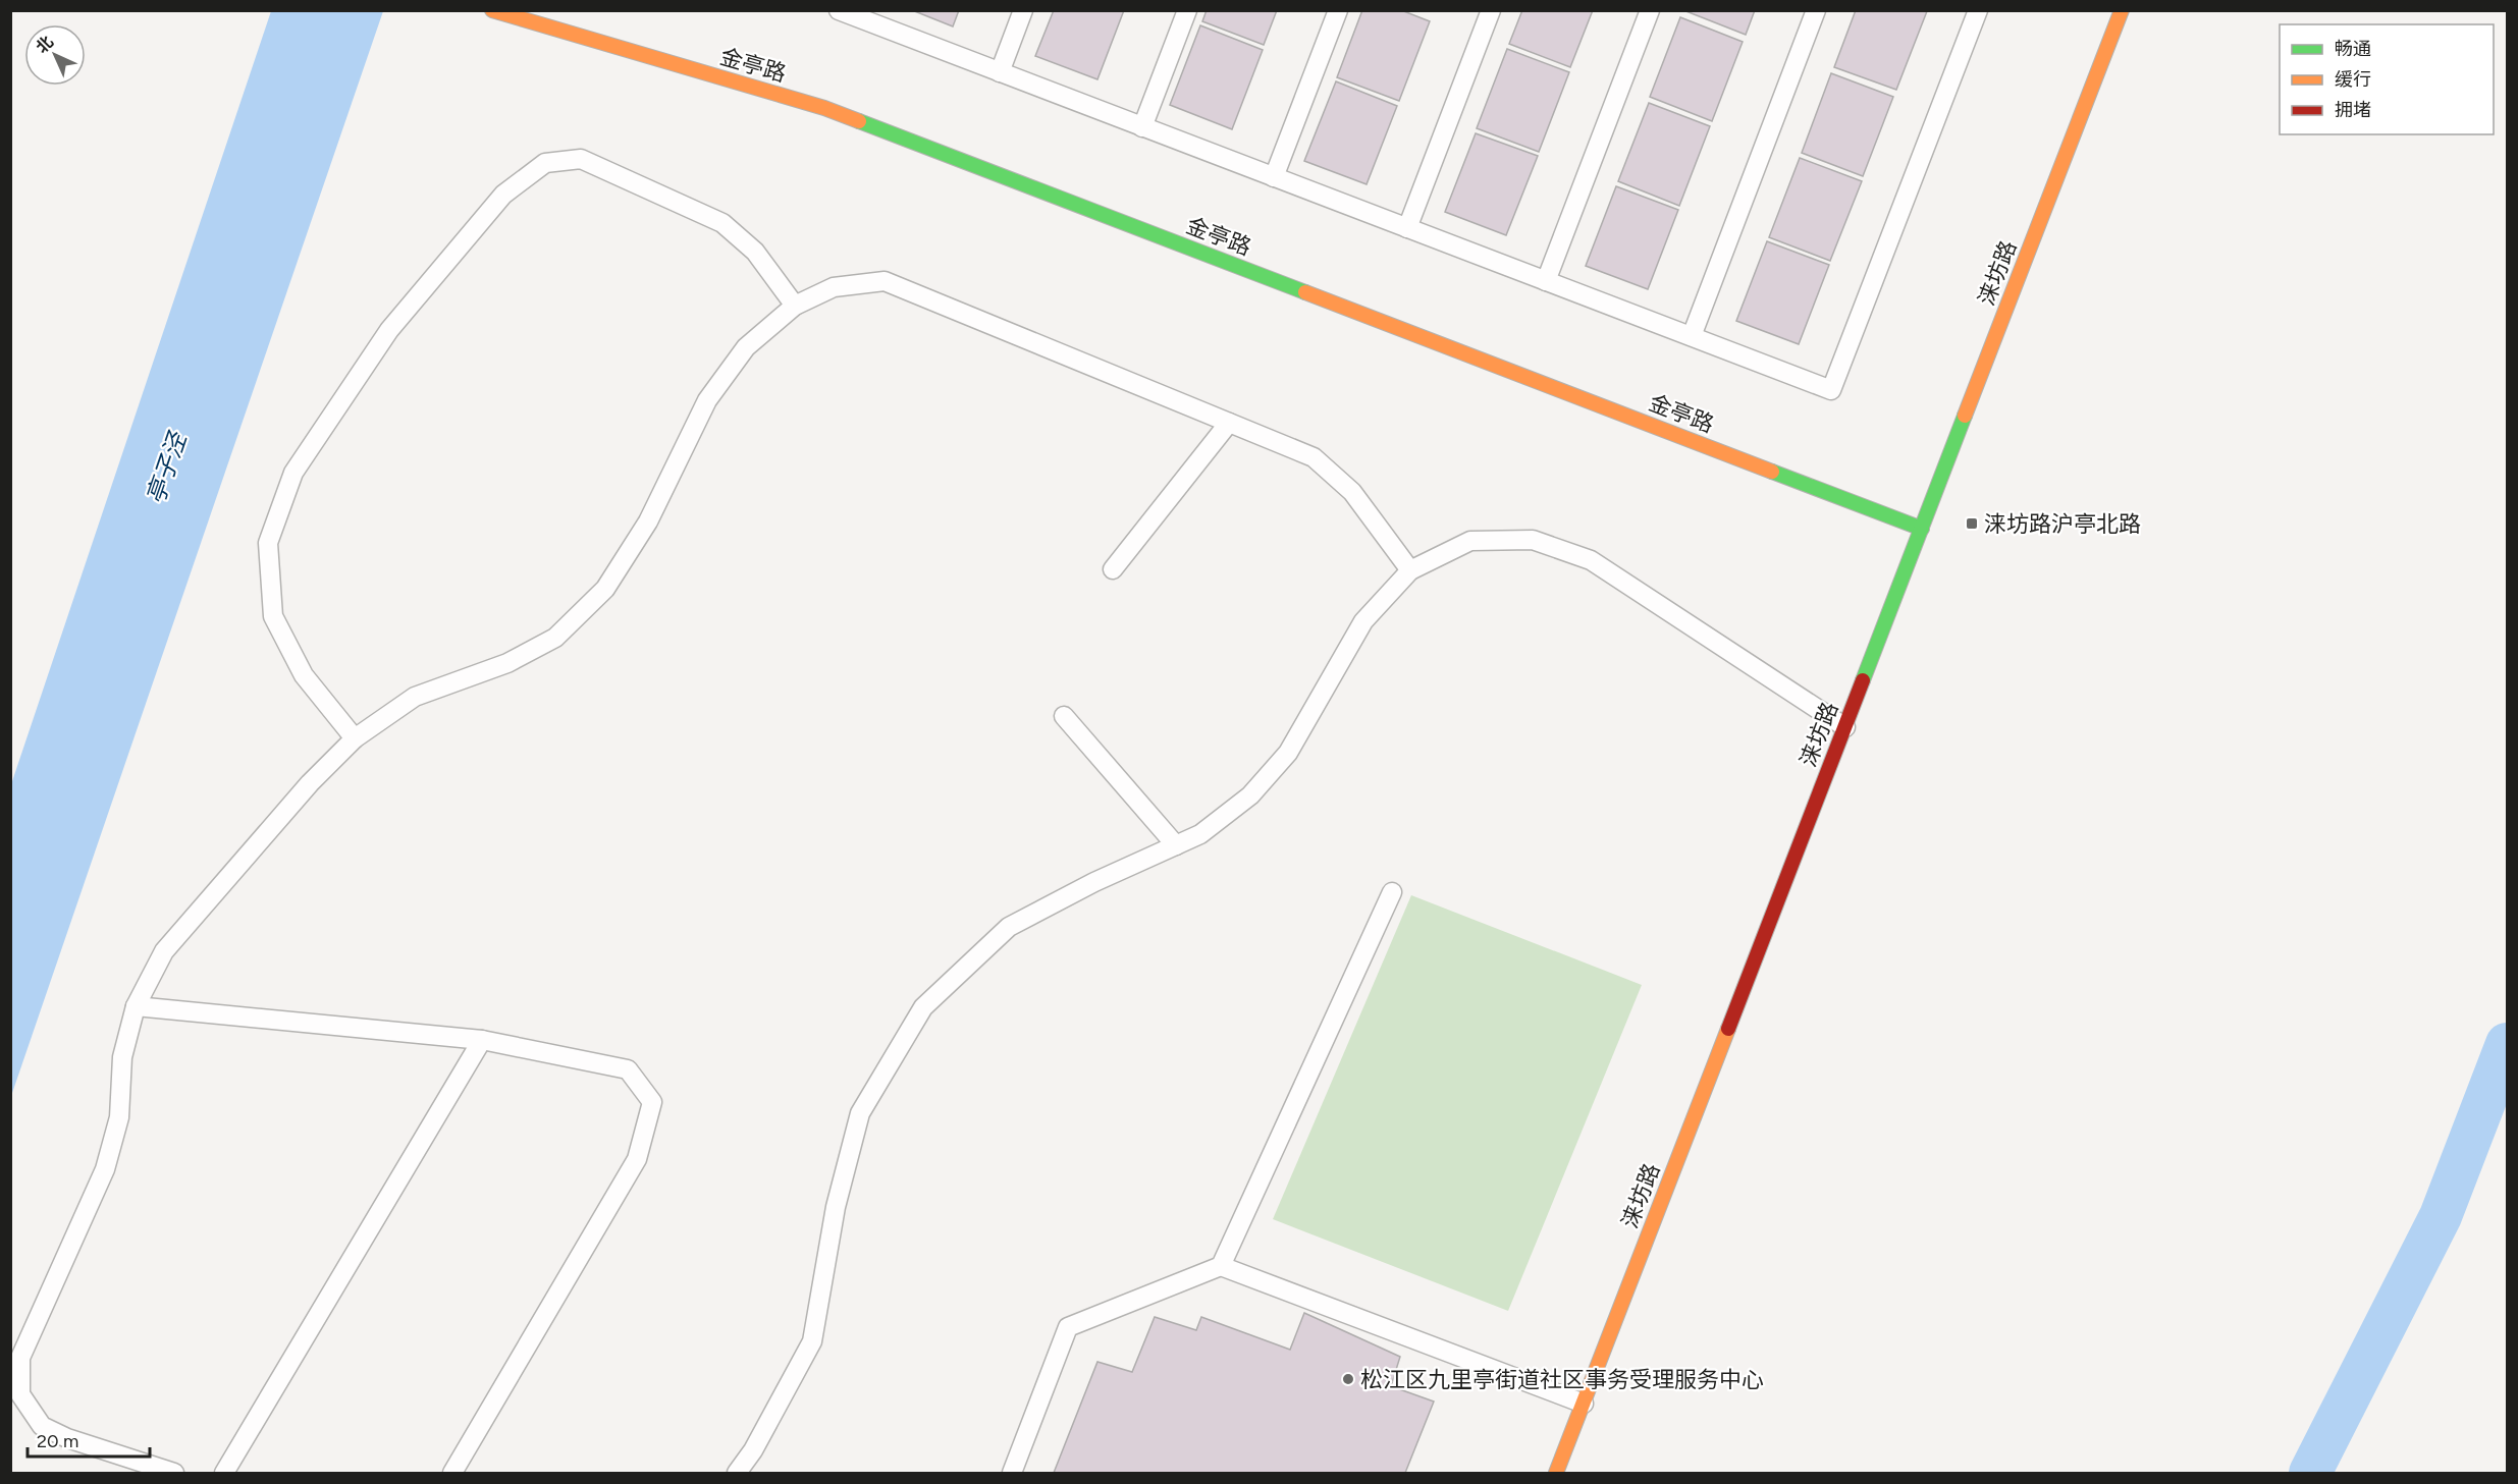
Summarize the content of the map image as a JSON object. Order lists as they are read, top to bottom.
{
  "streets": {
    "street": ["金亭路", "涞坊路"]
  },
  "crossings": [
    ["金亭路", "涞坊路"]
  ],
  "water": ["亭子泾"],
  "places": {
    "transit": ["涞坊路沪亭北路"],
    "other": ["松江区九里亭街道社区事务受理服务中心"]
  },
  "legend": ["畅通", "缓行", "拥堵"],
  "scale_bar": "20 m",
  "north": "top left"
}
